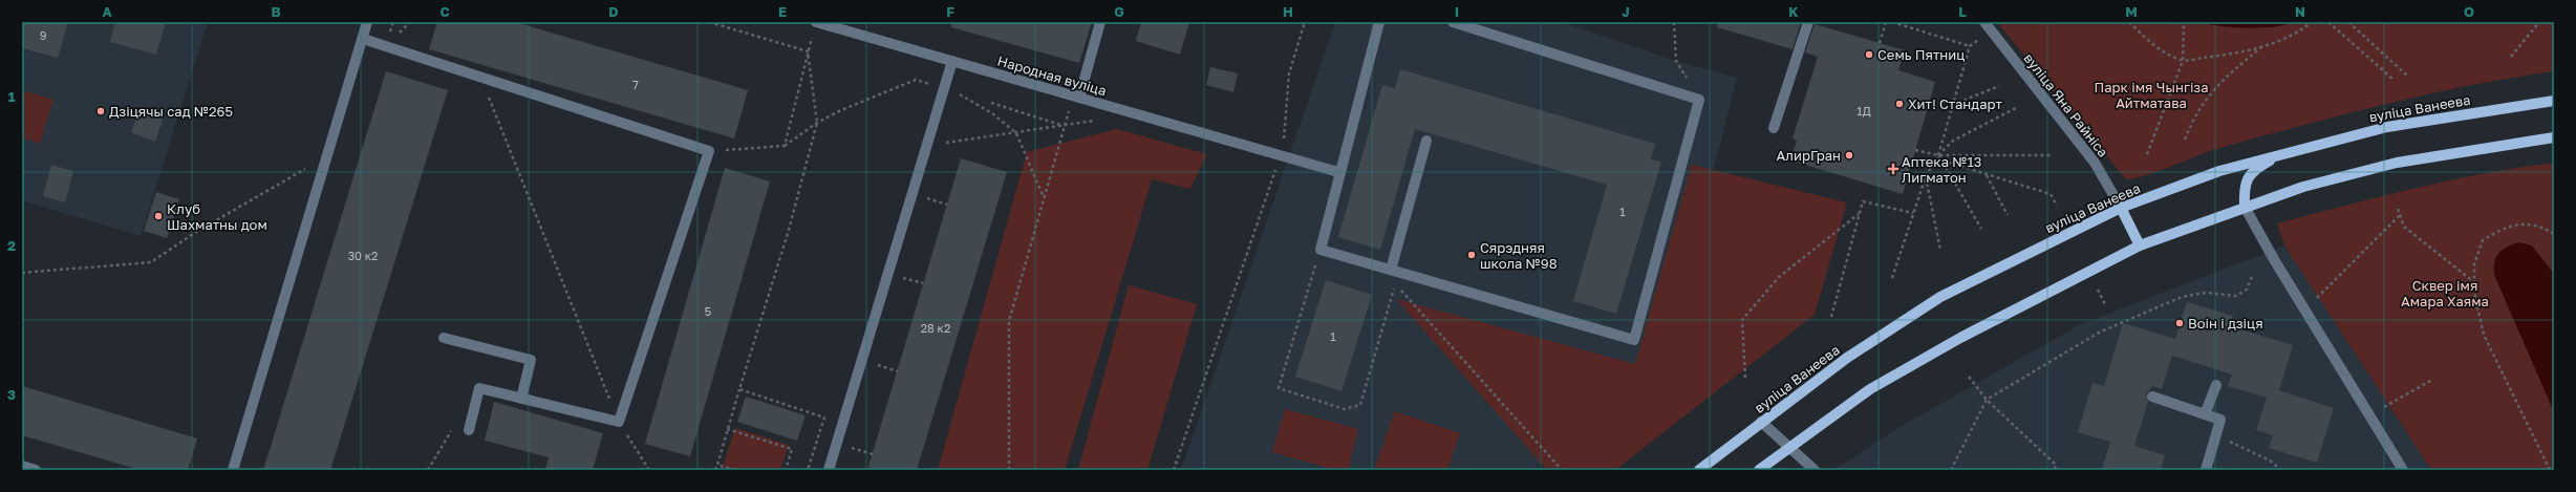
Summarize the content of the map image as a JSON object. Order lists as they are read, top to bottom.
{
  "streets": {
    "main road": ["вуліца Ванеева"],
    "street": ["Народная вуліца", "вуліца Яна Райніса"]
  },
  "crossings": [
    ["вуліца Яна Райніса", "вуліца Ванеева"]
  ],
  "parks": ["Парк імя Чынгіза Айтматава", "Сквер імя Амара Хаяма"],
  "places": {
    "other": [
      "Семь Пятниц",
      "Хит! Стандарт",
      "Дзіцячы сад №265",
      "АлирГран",
      "Клуб Шахматны дом",
      "Сярэдняя школа №98",
      "Воін і дзіця"
    ],
    "health": ["Аптека №13 Лигматон"]
  },
  "house_numbers": [
    "9",
    "7",
    "1Д",
    "1",
    "30 к2",
    "5",
    "28 к2",
    "1"
  ],
  "grid": {
    "columns": [
      "A",
      "B",
      "C",
      "D",
      "E",
      "F",
      "G",
      "H",
      "I",
      "J",
      "K",
      "L",
      "M",
      "N",
      "O"
    ],
    "rows": ["1", "2", "3"]
  }
}
